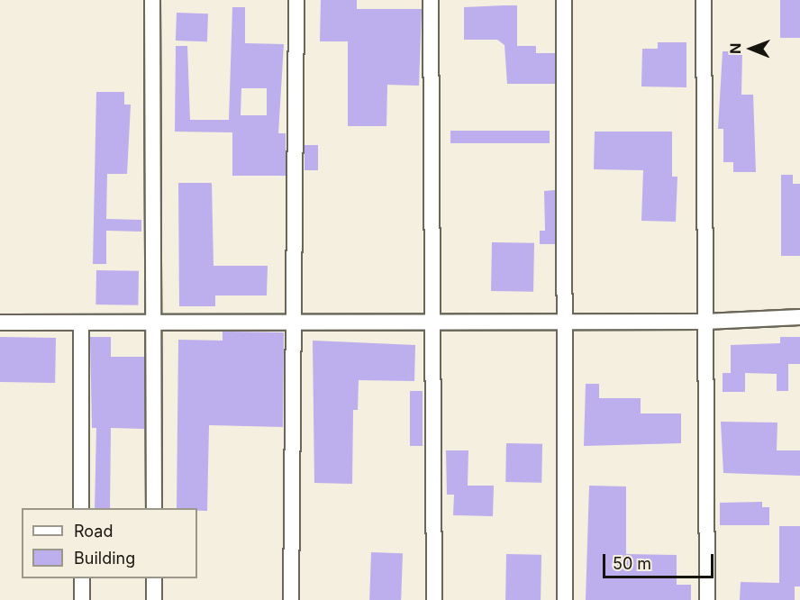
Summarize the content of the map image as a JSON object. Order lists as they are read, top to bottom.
{
  "legend": ["Road", "Building"],
  "scale_bar": "50 m",
  "north": "left"
}
